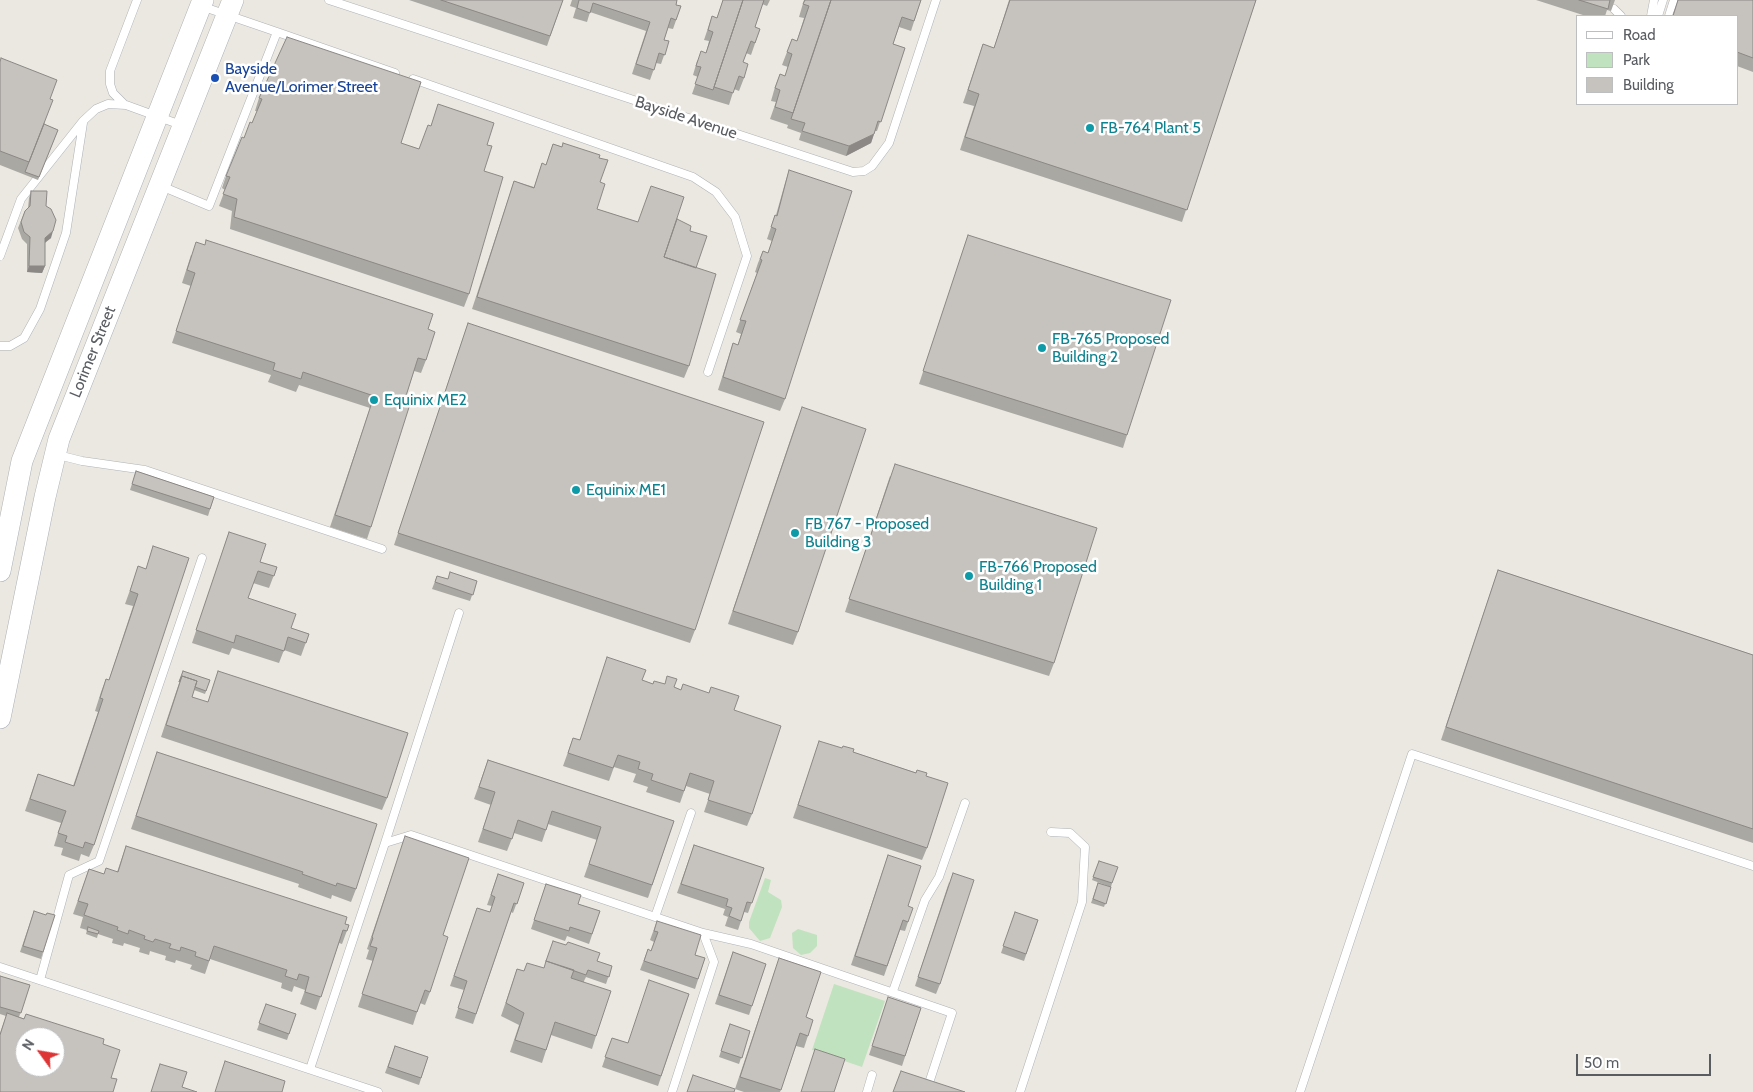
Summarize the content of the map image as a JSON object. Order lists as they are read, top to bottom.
{
  "streets": {
    "main road": ["Lorimer Street"],
    "lane": ["Bayside Avenue"]
  },
  "places": [
    "Bayside Avenue/Lorimer Street",
    "FB-764 Plant 5",
    "FB-765 Proposed Building 2",
    "Equinix ME2",
    "Equinix ME1",
    "FB 767 - Proposed Building 3",
    "FB-766 Proposed Building 1"
  ],
  "legend": ["Road", "Park", "Building"],
  "scale_bar": "50 m",
  "north": "top left"
}
